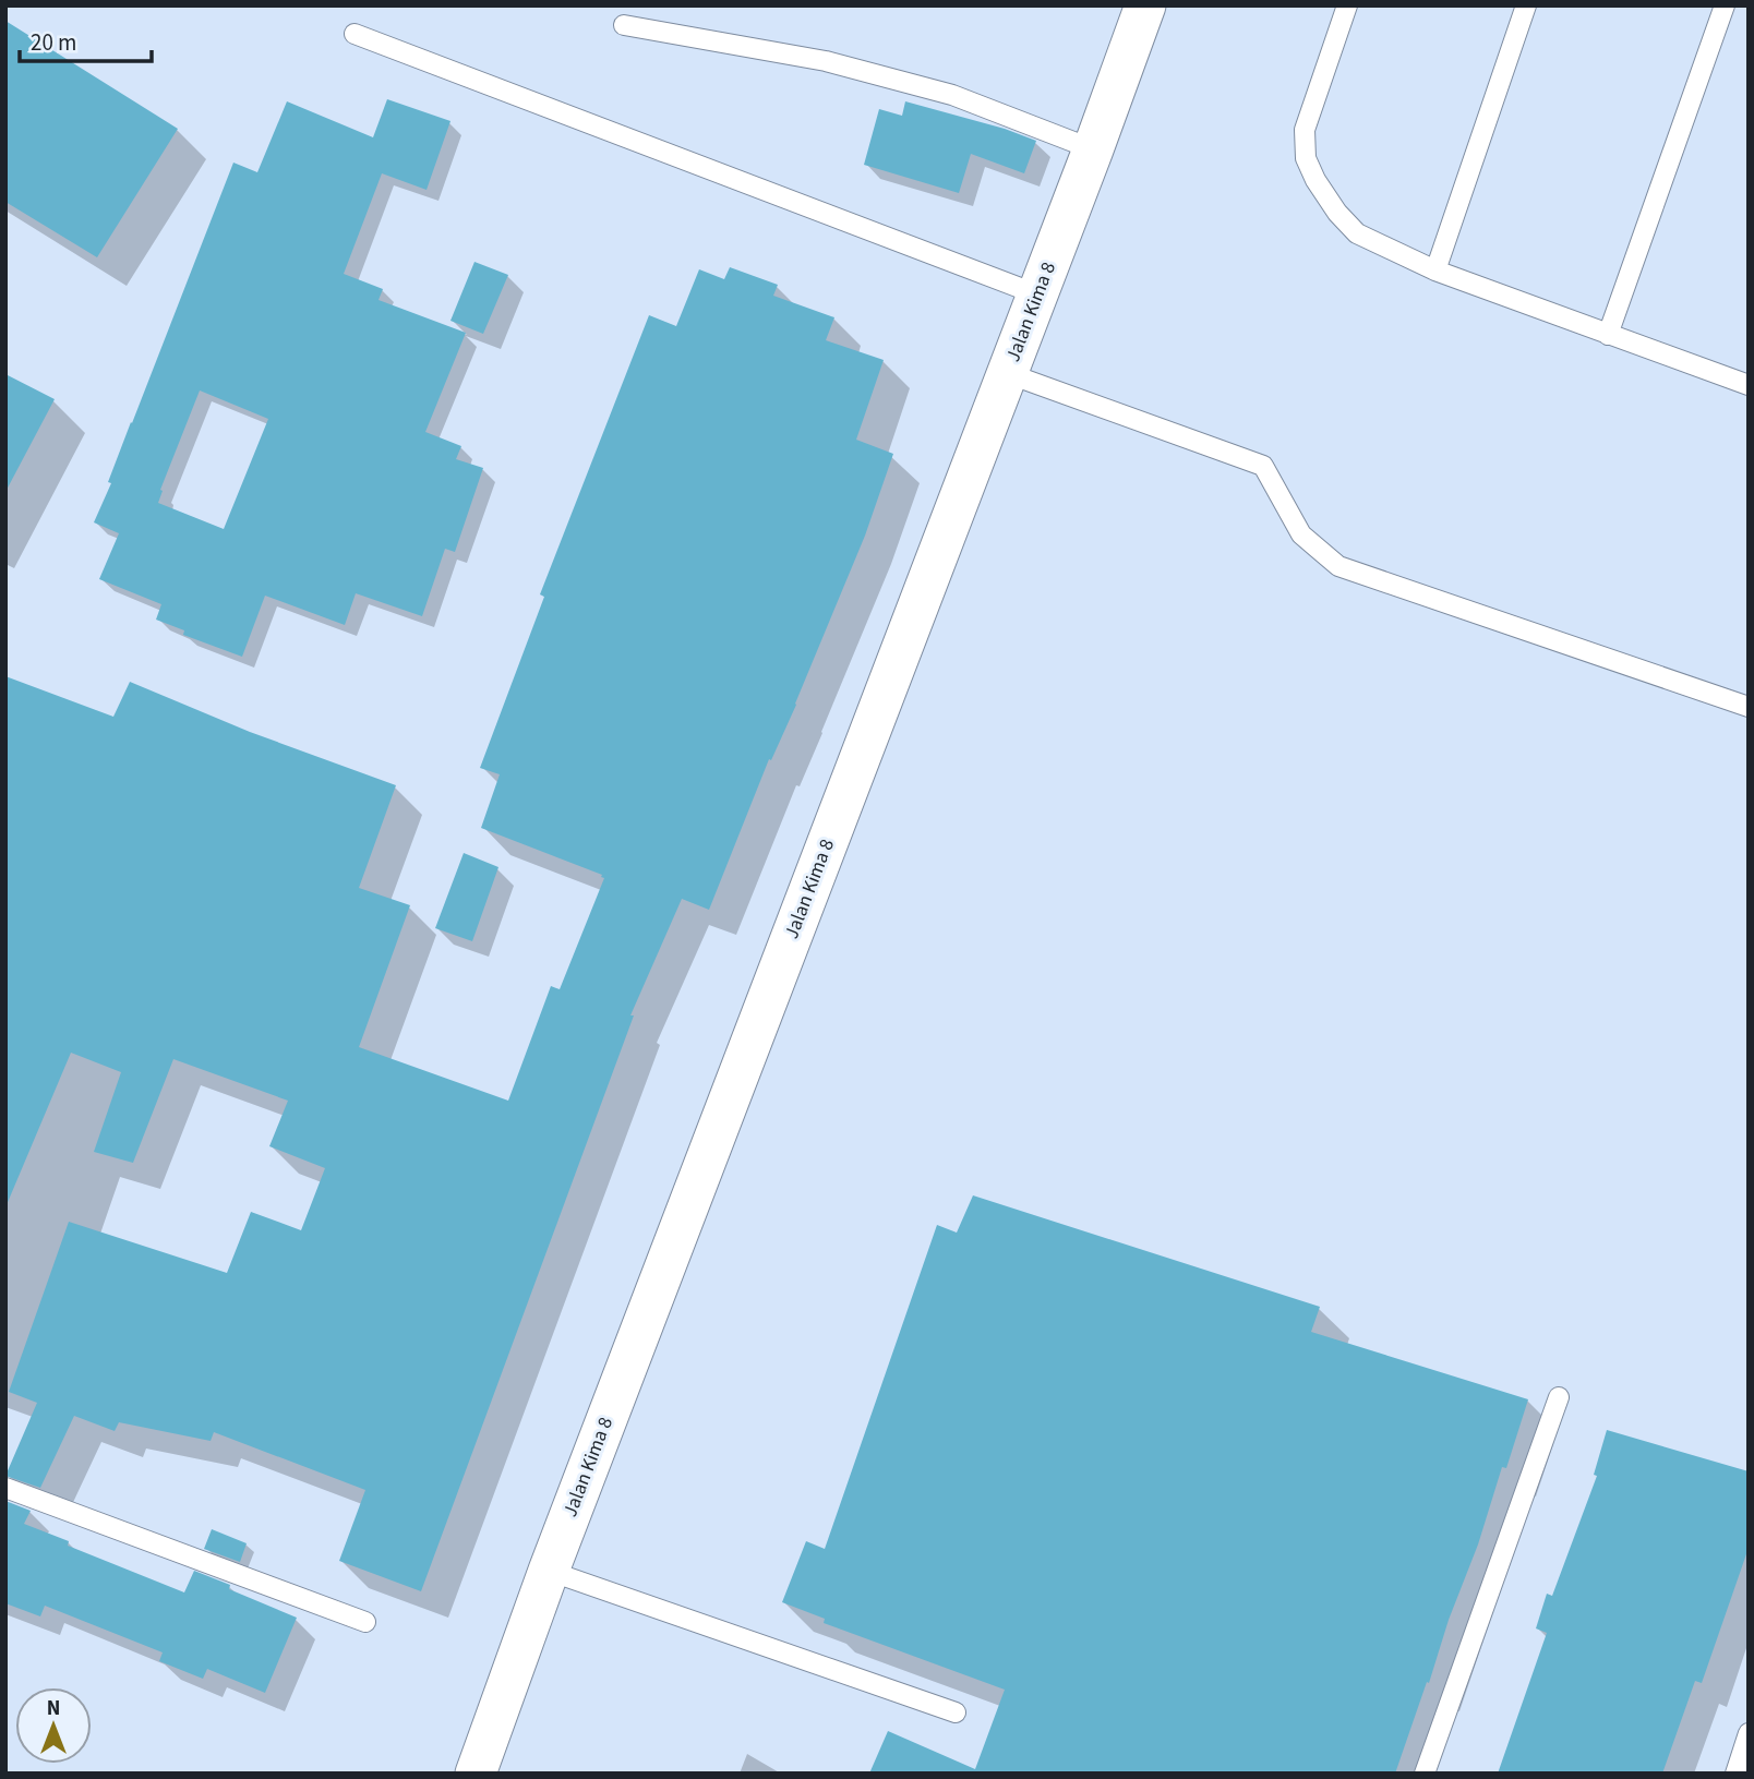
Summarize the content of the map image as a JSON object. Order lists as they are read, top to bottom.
{
  "streets": {
    "street": ["Jalan Kima 8"]
  },
  "scale_bar": "20 m",
  "north": "top"
}
